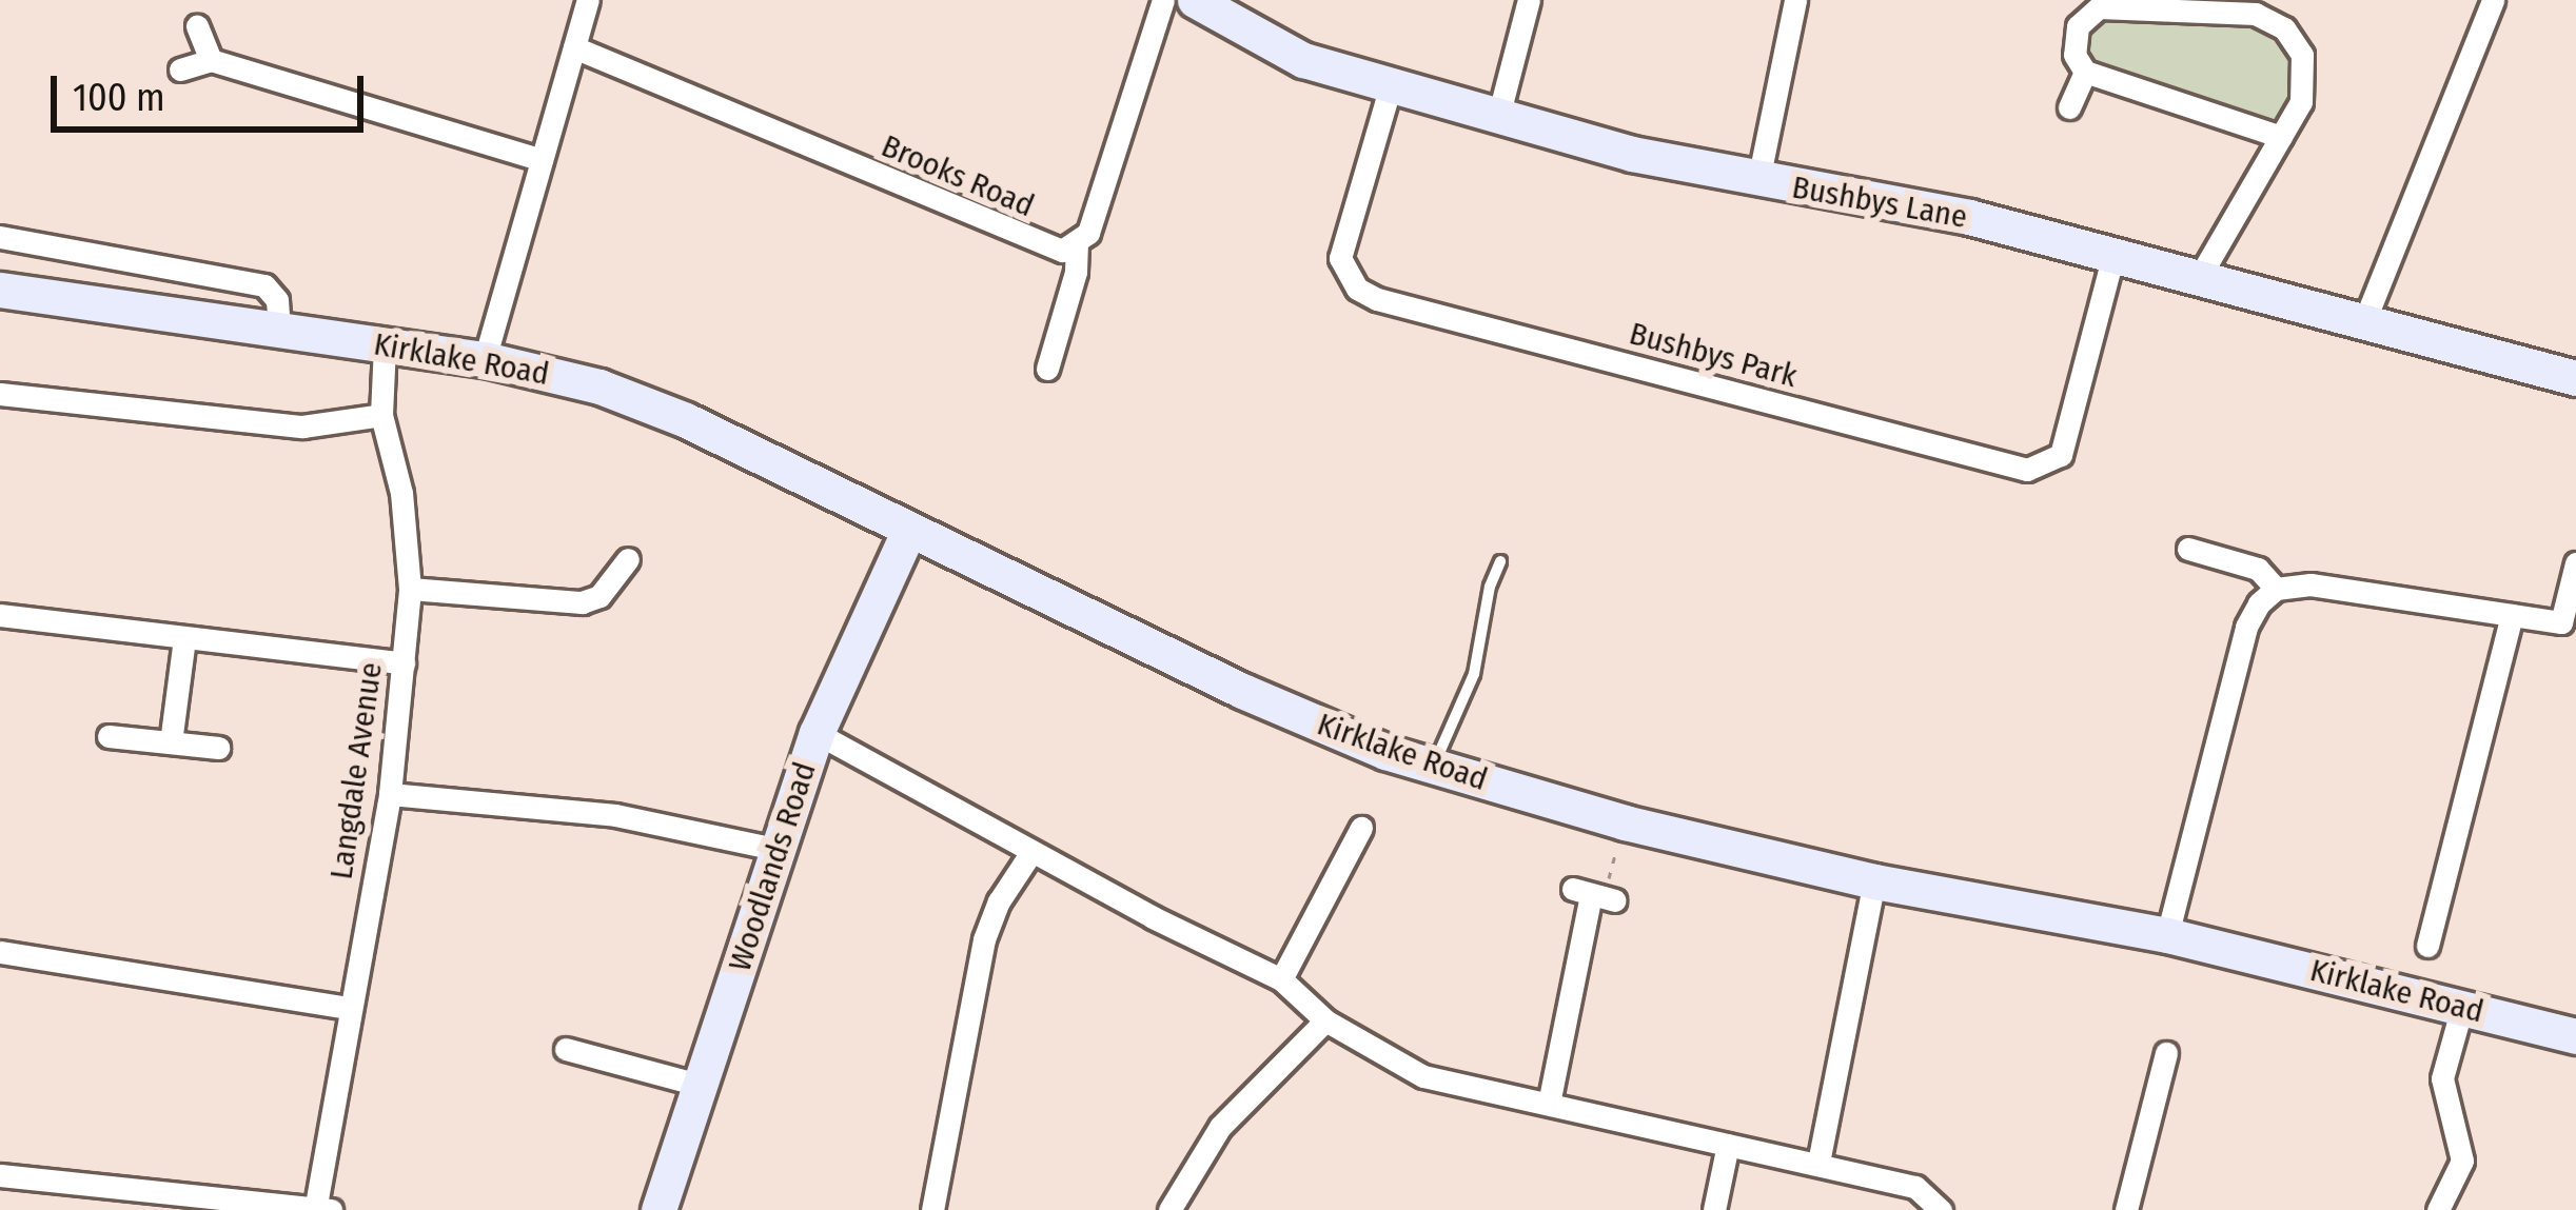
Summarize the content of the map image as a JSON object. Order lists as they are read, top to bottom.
{
  "streets": {
    "street": [
      "Brooks Road",
      "Bushbys Lane",
      "Bushbys Park",
      "Kirklake Road",
      "Langdale Avenue",
      "Woodlands Road"
    ]
  },
  "crossings": [
    ["Bushbys Lane", "Bushbys Park"],
    ["Kirklake Road", "Langdale Avenue"],
    ["Kirklake Road", "Woodlands Road"]
  ],
  "scale_bar": "100 m"
}
